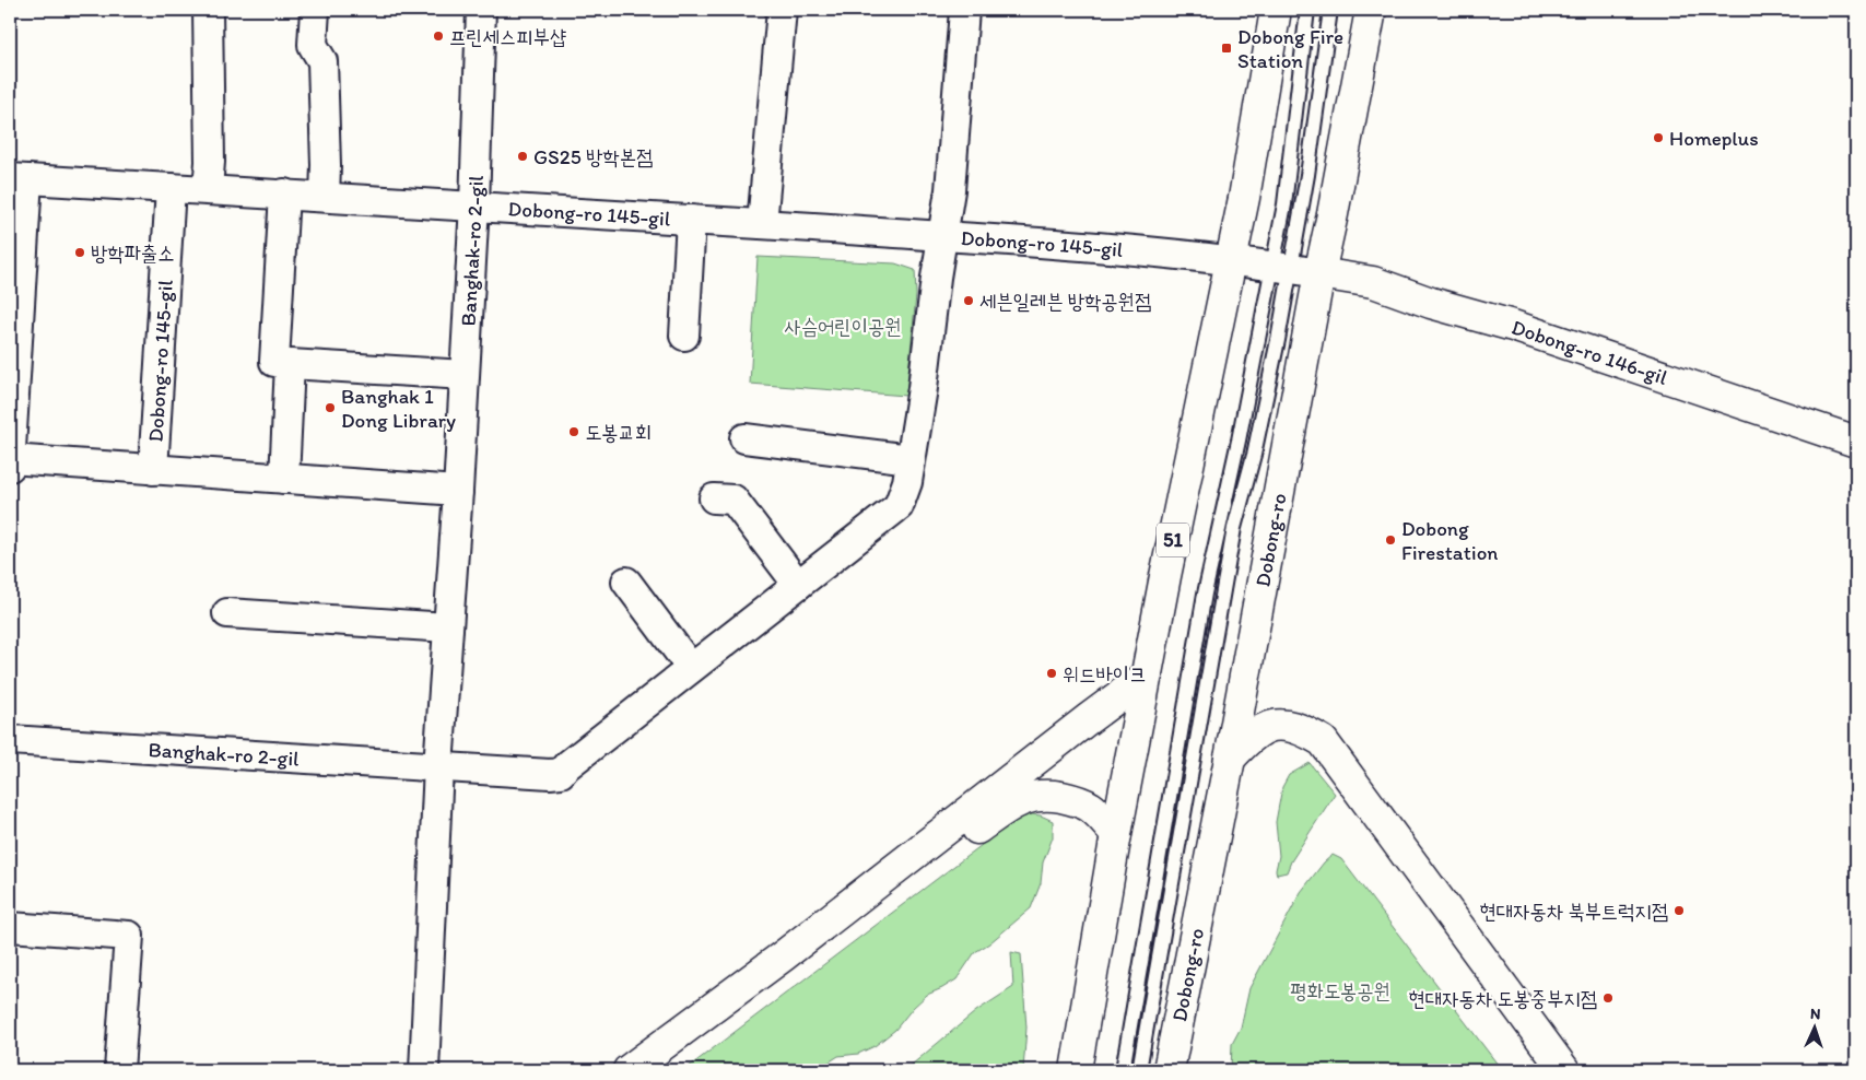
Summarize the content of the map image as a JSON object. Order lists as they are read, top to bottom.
{
  "streets": {
    "main road": ["Dobong-ro 146-gil", "51", "Dobong-ro"],
    "street": ["Dobong-ro 145-gil", "Banghak-ro 2-gil"]
  },
  "crossings": [
    ["Dobong-ro 145-gil", "Banghak-ro 2-gil"],
    ["Dobong-ro 145-gil", "Dobong-ro 146-gil"],
    ["Dobong-ro 145-gil", "51"],
    ["Dobong-ro 145-gil", "Dobong-ro"],
    ["Dobong-ro 146-gil", "Dobong-ro"]
  ],
  "parks": ["사슴어린이공원", "평화도봉공원"],
  "places": {
    "other": [
      "프린세스피부샵",
      "Homeplus",
      "GS25 방학본점",
      "방학파출소",
      "세븐일레븐 방학공원점",
      "Banghak 1 Dong Library",
      "도봉교회",
      "Dobong Firestation",
      "위드바이크",
      "현대자동차 북부트럭지점",
      "현대자동차 도봉중부지점"
    ],
    "transit": ["Dobong Fire Station"]
  },
  "north": "top"
}
